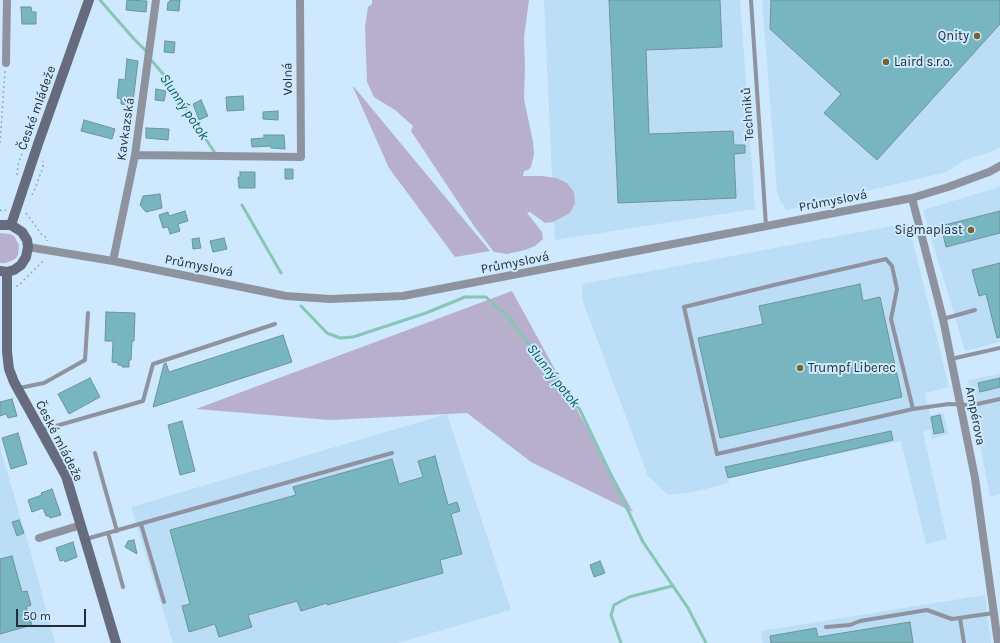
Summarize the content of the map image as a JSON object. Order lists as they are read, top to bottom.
{
  "streets": {
    "street": [
      "Volná",
      "České mládeže",
      "Kavkazská",
      "Průmyslová",
      "Ampérova"
    ],
    "lane": ["Techniků"]
  },
  "crossings": [
    ["Volná", "Kavkazská"],
    ["České mládeže", "Průmyslová"],
    ["Techniků", "Průmyslová"],
    ["Kavkazská", "Průmyslová"],
    ["Průmyslová", "Ampérova"]
  ],
  "water": ["Slunný potok"],
  "places": [
    "Qnity",
    "Laird s.r.o.",
    "Sigmaplast",
    "Trumpf Liberec"
  ],
  "scale_bar": "50 m"
}
